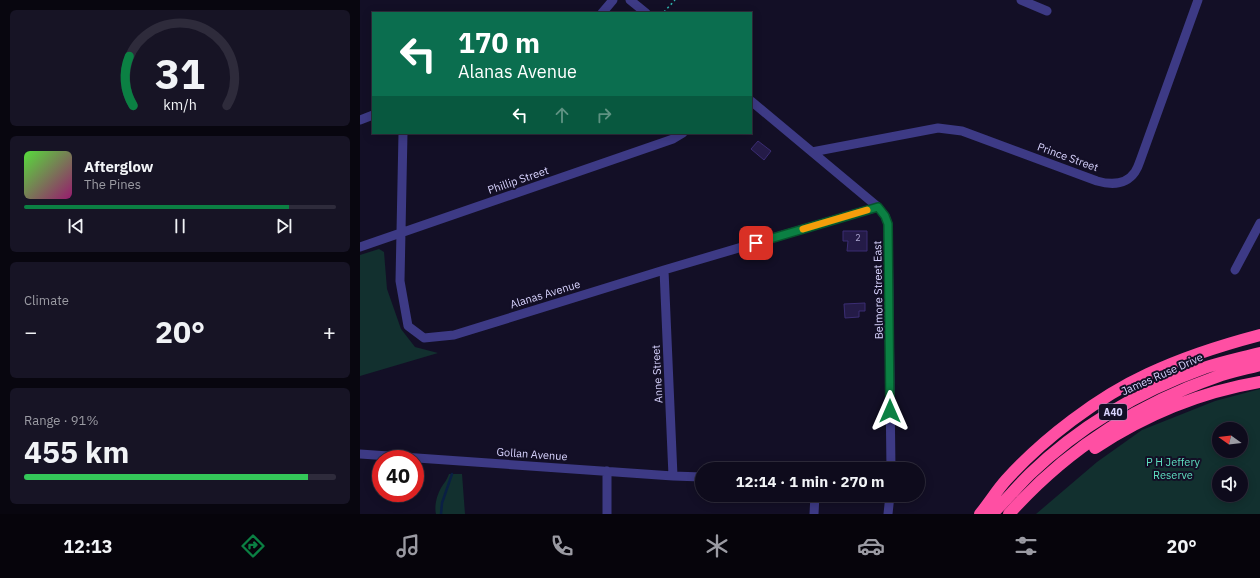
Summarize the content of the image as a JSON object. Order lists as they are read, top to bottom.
{
  "streets": {
    "highway": ["James Ruse Drive", "A40"],
    "street": [
      "Prince Street",
      "Phillip Street",
      "Belmore Street East",
      "Alanas Avenue",
      "Anne Street",
      "Gollan Avenue"
    ]
  },
  "crossings": [
    ["Prince Street", "Belmore Street East"],
    ["Phillip Street", "Alanas Avenue"],
    ["Belmore Street East", "Alanas Avenue"],
    ["Alanas Avenue", "Anne Street"],
    ["Anne Street", "Gollan Avenue"]
  ],
  "parks": ["P H Jeffery Reserve"],
  "house_numbers": ["2"],
  "north": "left",
  "page": {
    "turn": ["170 m", "Alanas Avenue"],
    "song": ["Afterglow", "The Pines"],
    "tile": [
      "Climate",
      ["Range · 91%", "455 km"]
    ],
    "heat": ["−", "20°", "+"],
    "limit": "40",
    "trip": "12:14 · 1 min · 270 m",
    "tabs": ["12:13", "20°"],
    "gauge": ["31", "km/h"]
  }
}
